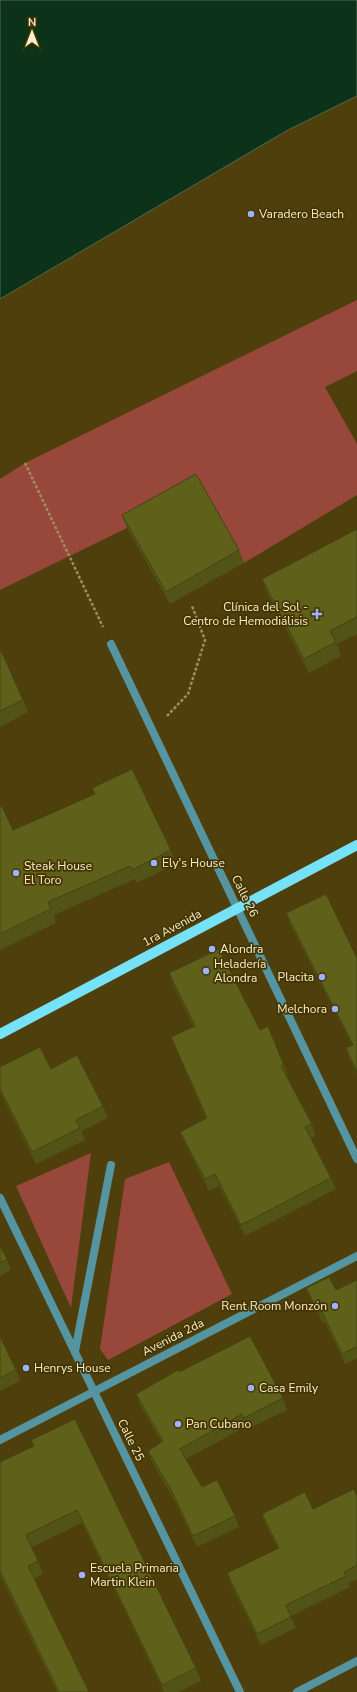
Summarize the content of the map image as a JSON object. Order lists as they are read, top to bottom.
{
  "streets": {
    "main road": ["1ra Avenida"],
    "street": ["Calle 26", "Avenida 2da", "Calle 25"]
  },
  "crossings": [
    ["Calle 26", "1ra Avenida"],
    ["Avenida 2da", "Calle 25"]
  ],
  "places": {
    "other": [
      "Varadero Beach",
      "Ely's House",
      "Steak House El Toro",
      "Alondra",
      "Heladería Alondra",
      "Placita",
      "Melchora",
      "Rent Room Monzón",
      "Henrys House",
      "Casa Emily",
      "Pan Cubano",
      "Escuela Primaria Martin Klein"
    ],
    "health": ["Clínica del Sol - Centro de Hemodiálisis"]
  },
  "north": "top"
}
